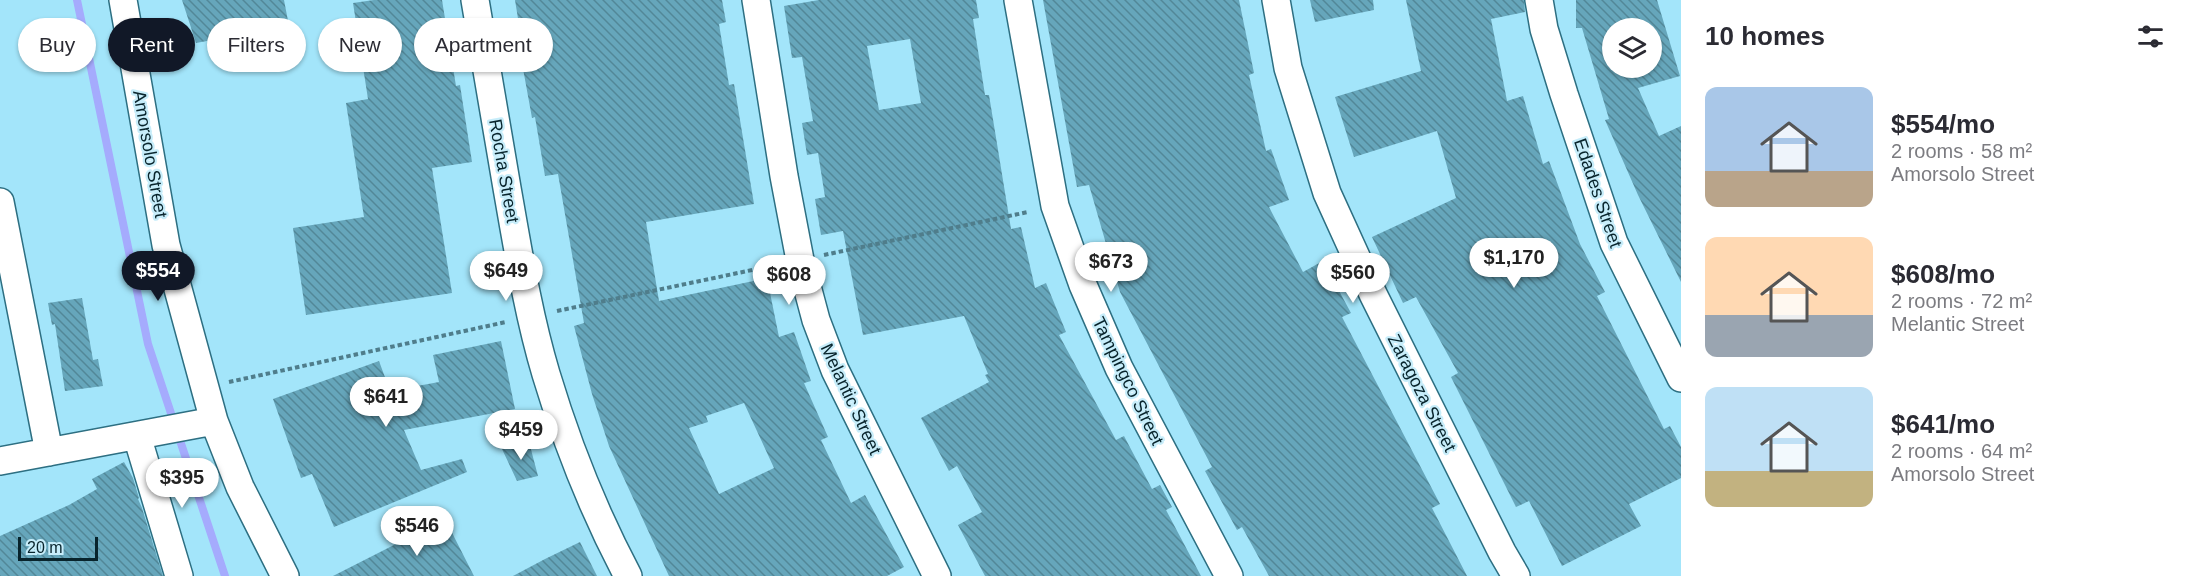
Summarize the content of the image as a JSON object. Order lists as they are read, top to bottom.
{
  "streets": {
    "street": [
      "Amorsolo Street",
      "Rocha Street",
      "Edades Street",
      "Tampingco Street",
      "Zaragoza Street",
      "Melantic Street"
    ]
  },
  "scale_bar": "20 m",
  "page": {
    "heading": "10 homes",
    "chip": [
      "Buy",
      "Rent",
      "Filters",
      "New",
      "Apartment"
    ],
    "list": [
      {
        "name": "$554/mo",
        "note": "2 rooms · 58 m² · Amorsolo Street"
      },
      {
        "name": "$608/mo",
        "note": "2 rooms · 72 m² · Melantic Street"
      },
      {
        "name": "$641/mo",
        "note": "2 rooms · 64 m² · Amorsolo Street"
      }
    ],
    "price": [
      "$1,170",
      "$673",
      "$554",
      "$649",
      "$560",
      "$608",
      "$641",
      "$459",
      "$395",
      "$546"
    ],
    "scale": "20 m"
  }
}
